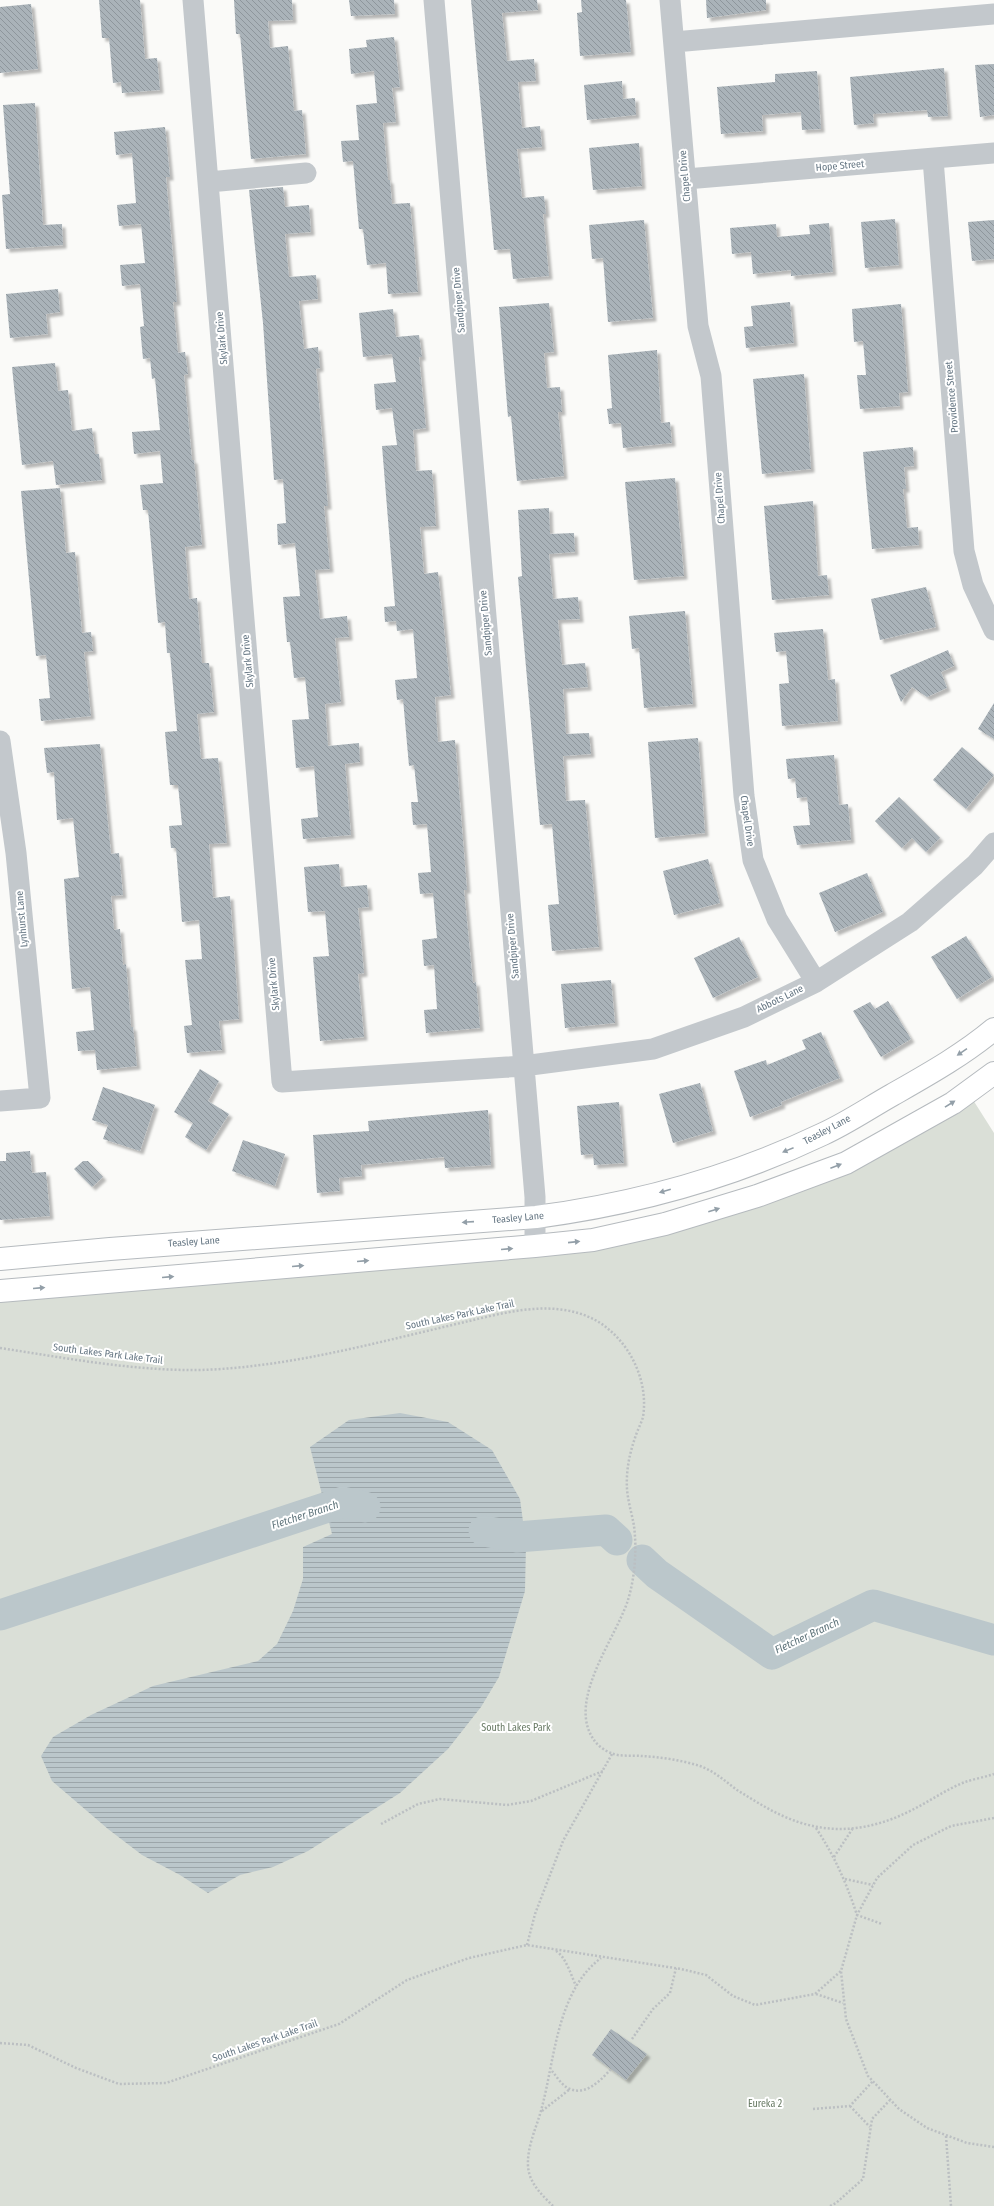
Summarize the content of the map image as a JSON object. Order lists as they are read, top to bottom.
{
  "streets": {
    "main road": ["Teasley Lane"],
    "street": [
      "Hope Street",
      "Chapel Drive",
      "Sandpiper Drive",
      "Skylark Drive",
      "Providence Street",
      "Lynhurst Lane",
      "Abbots Lane"
    ],
    "path": ["South Lakes Park Lake Trail"]
  },
  "crossings": [
    ["Hope Street", "Chapel Drive"],
    ["Hope Street", "Providence Street"],
    ["Chapel Drive", "Abbots Lane"],
    ["Sandpiper Drive", "Skylark Drive"],
    ["Sandpiper Drive", "Abbots Lane"],
    ["Sandpiper Drive", "Teasley Lane"],
    ["Skylark Drive", "Abbots Lane"]
  ],
  "water": ["Fletcher Branch"],
  "parks": ["South Lakes Park", "Eureka 2"]
}
